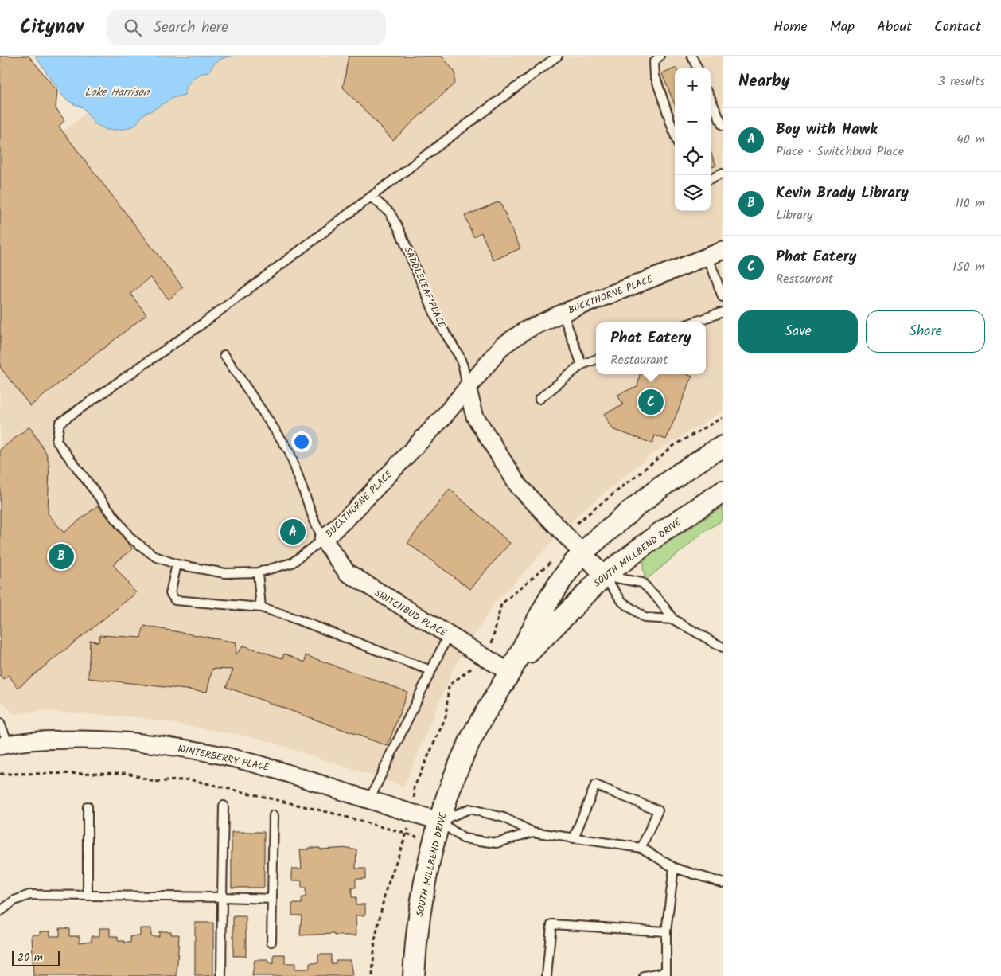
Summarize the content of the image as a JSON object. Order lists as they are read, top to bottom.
{
  "streets": {
    "street": [
      "SADDLELEAF PLACE",
      "BUCKTHORNE PLACE",
      "SOUTH MILLBEND DRIVE",
      "SWITCHBUD PLACE",
      "WINTERBERRY PLACE"
    ]
  },
  "crossings": [
    ["SADDLELEAF PLACE", "BUCKTHORNE PLACE"],
    ["SADDLELEAF PLACE", "SOUTH MILLBEND DRIVE"],
    ["BUCKTHORNE PLACE", "SWITCHBUD PLACE"],
    ["SOUTH MILLBEND DRIVE", "SWITCHBUD PLACE"],
    ["SOUTH MILLBEND DRIVE", "WINTERBERRY PLACE"]
  ],
  "water": ["Lake Harrison"],
  "scale_bar": "20 m",
  "page": {
    "header": "Citynav",
    "search": "Search here",
    "nav": [
      "Home",
      "Map",
      "About",
      "Contact"
    ],
    "heading": ["Nearby", "3 results"],
    "map_buttons": ["+", "−"],
    "list": [
      {
        "mark": "A",
        "name": "Boy with Hawk",
        "note": "Place · Switchbud Place",
        "value": "40 m"
      },
      {
        "mark": "B",
        "name": "Kevin Brady Library",
        "note": "Library",
        "value": "110 m"
      },
      {
        "mark": "C",
        "name": "Phat Eatery",
        "note": "Restaurant",
        "value": "150 m"
      }
    ],
    "buttons": ["Save", "Share"],
    "popup": ["Phat Eatery", "Restaurant"],
    "pins": ["C", "A", "B"],
    "scale": "20 m"
  }
}
